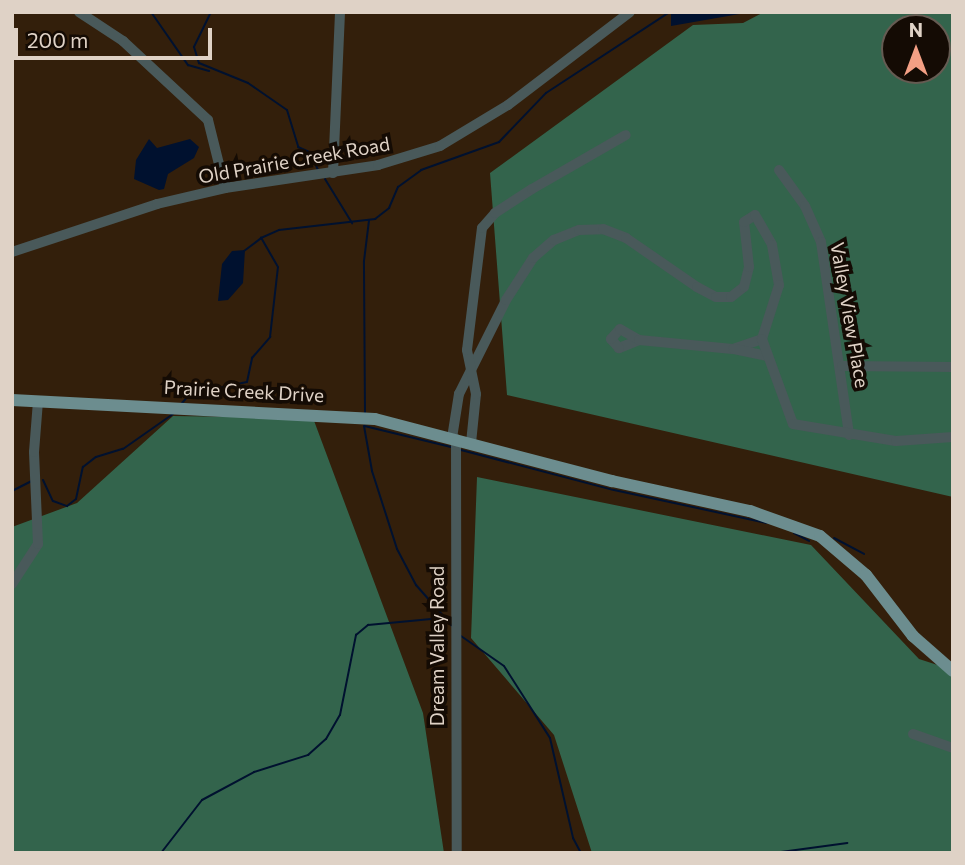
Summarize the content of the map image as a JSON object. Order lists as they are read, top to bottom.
{
  "streets": {
    "main road": ["Prairie Creek Drive"],
    "street": ["Old Prairie Creek Road", "Valley View Place", "Dream Valley Road"]
  },
  "crossings": [
    ["Prairie Creek Drive", "Dream Valley Road"]
  ],
  "scale_bar": "200 m",
  "north": "top"
}
